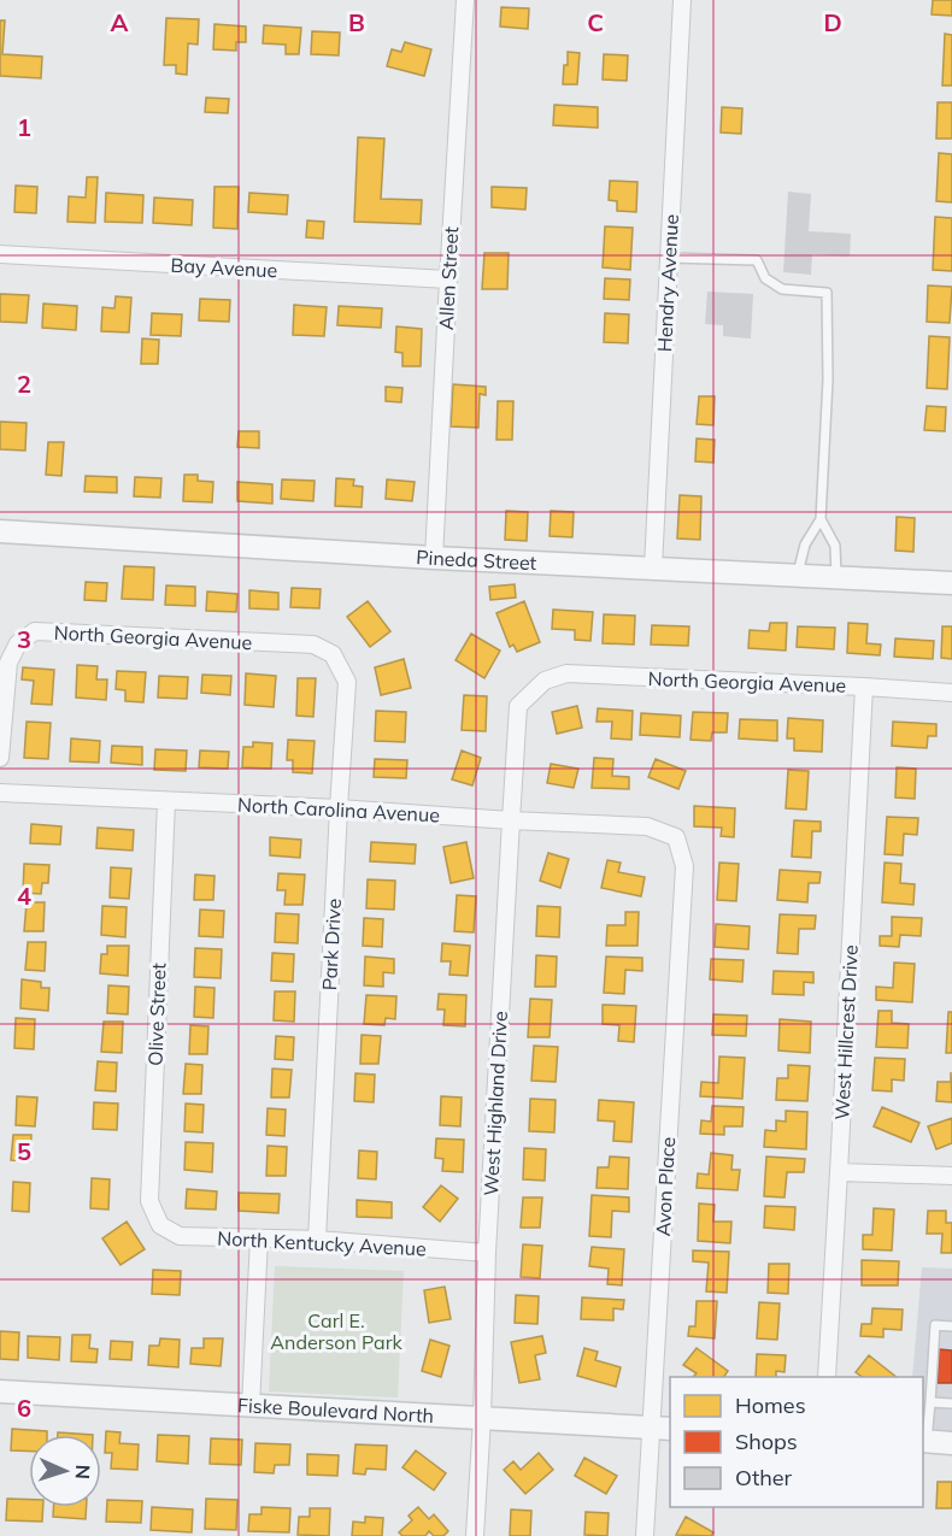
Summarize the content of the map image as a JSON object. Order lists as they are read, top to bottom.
{
  "streets": {
    "street": [
      "Bay Avenue",
      "Allen Street",
      "Hendry Avenue",
      "Pineda Street",
      "North Georgia Avenue",
      "North Carolina Avenue",
      "Park Drive",
      "Olive Street",
      "West Hillcrest Drive",
      "West Highland Drive",
      "Avon Place",
      "North Kentucky Avenue",
      "Fiske Boulevard North"
    ]
  },
  "crossings": [
    ["Bay Avenue", "Allen Street"],
    ["Allen Street", "Pineda Street"],
    ["Hendry Avenue", "Pineda Street"],
    ["North Georgia Avenue", "Park Drive"],
    ["North Georgia Avenue", "West Hillcrest Drive"],
    ["North Georgia Avenue", "West Highland Drive"],
    ["North Carolina Avenue", "Park Drive"],
    ["North Carolina Avenue", "Olive Street"],
    ["North Carolina Avenue", "West Highland Drive"],
    ["North Carolina Avenue", "Avon Place"],
    ["Park Drive", "North Kentucky Avenue"],
    ["Olive Street", "North Kentucky Avenue"],
    ["West Highland Drive", "North Kentucky Avenue"],
    ["West Highland Drive", "Fiske Boulevard North"],
    ["Avon Place", "Fiske Boulevard North"]
  ],
  "parks": ["Carl E. Anderson Park"],
  "legend": ["Homes", "Shops", "Other"],
  "north": "right",
  "grid": {
    "columns": [
      "A",
      "B",
      "C",
      "D"
    ],
    "rows": [
      "1",
      "2",
      "3",
      "4",
      "5",
      "6"
    ]
  }
}
